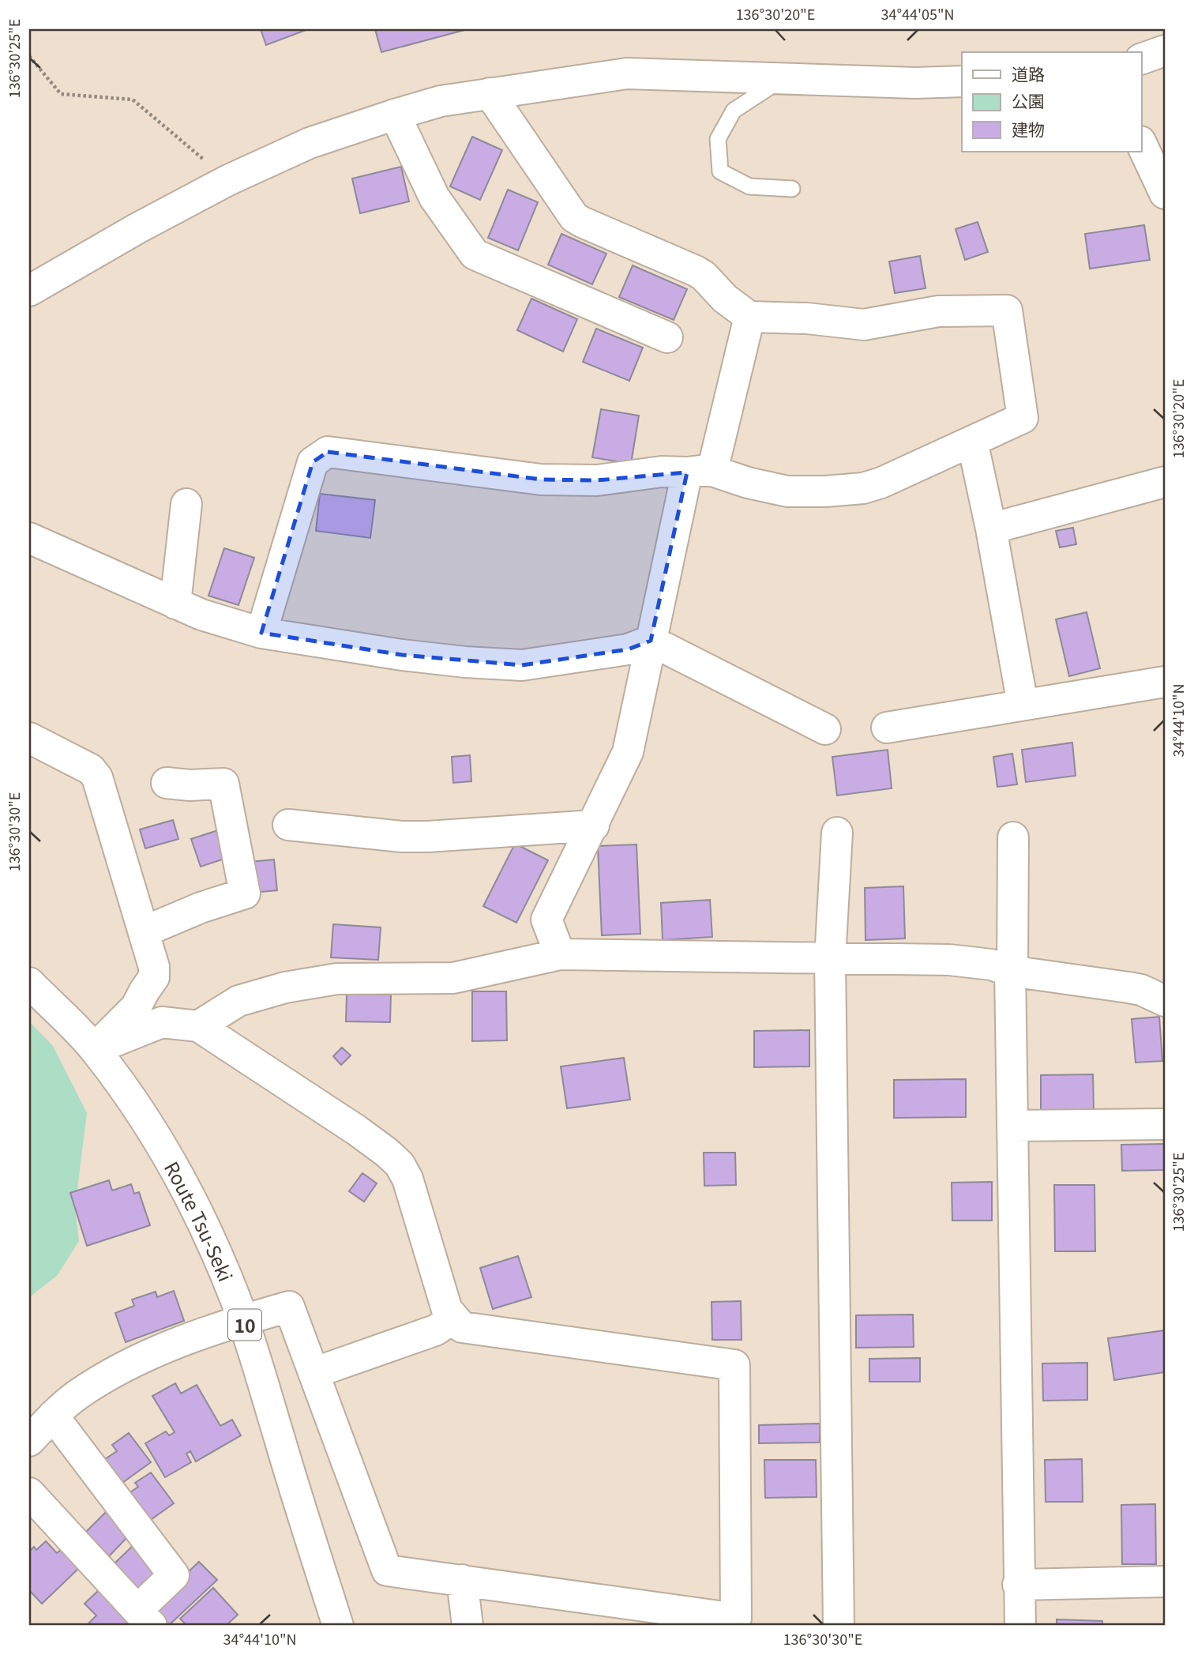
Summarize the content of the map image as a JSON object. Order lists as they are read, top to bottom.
{
  "streets": {
    "street": ["Route Tsu-Seki", "10"]
  },
  "legend": ["道路", "公園", "建物"],
  "coordinates": [
    "136°30'20\"E",
    "34°44'05\"N",
    "136°30'25\"E",
    "34°44'10\"N",
    "136°30'30\"E"
  ]
}
